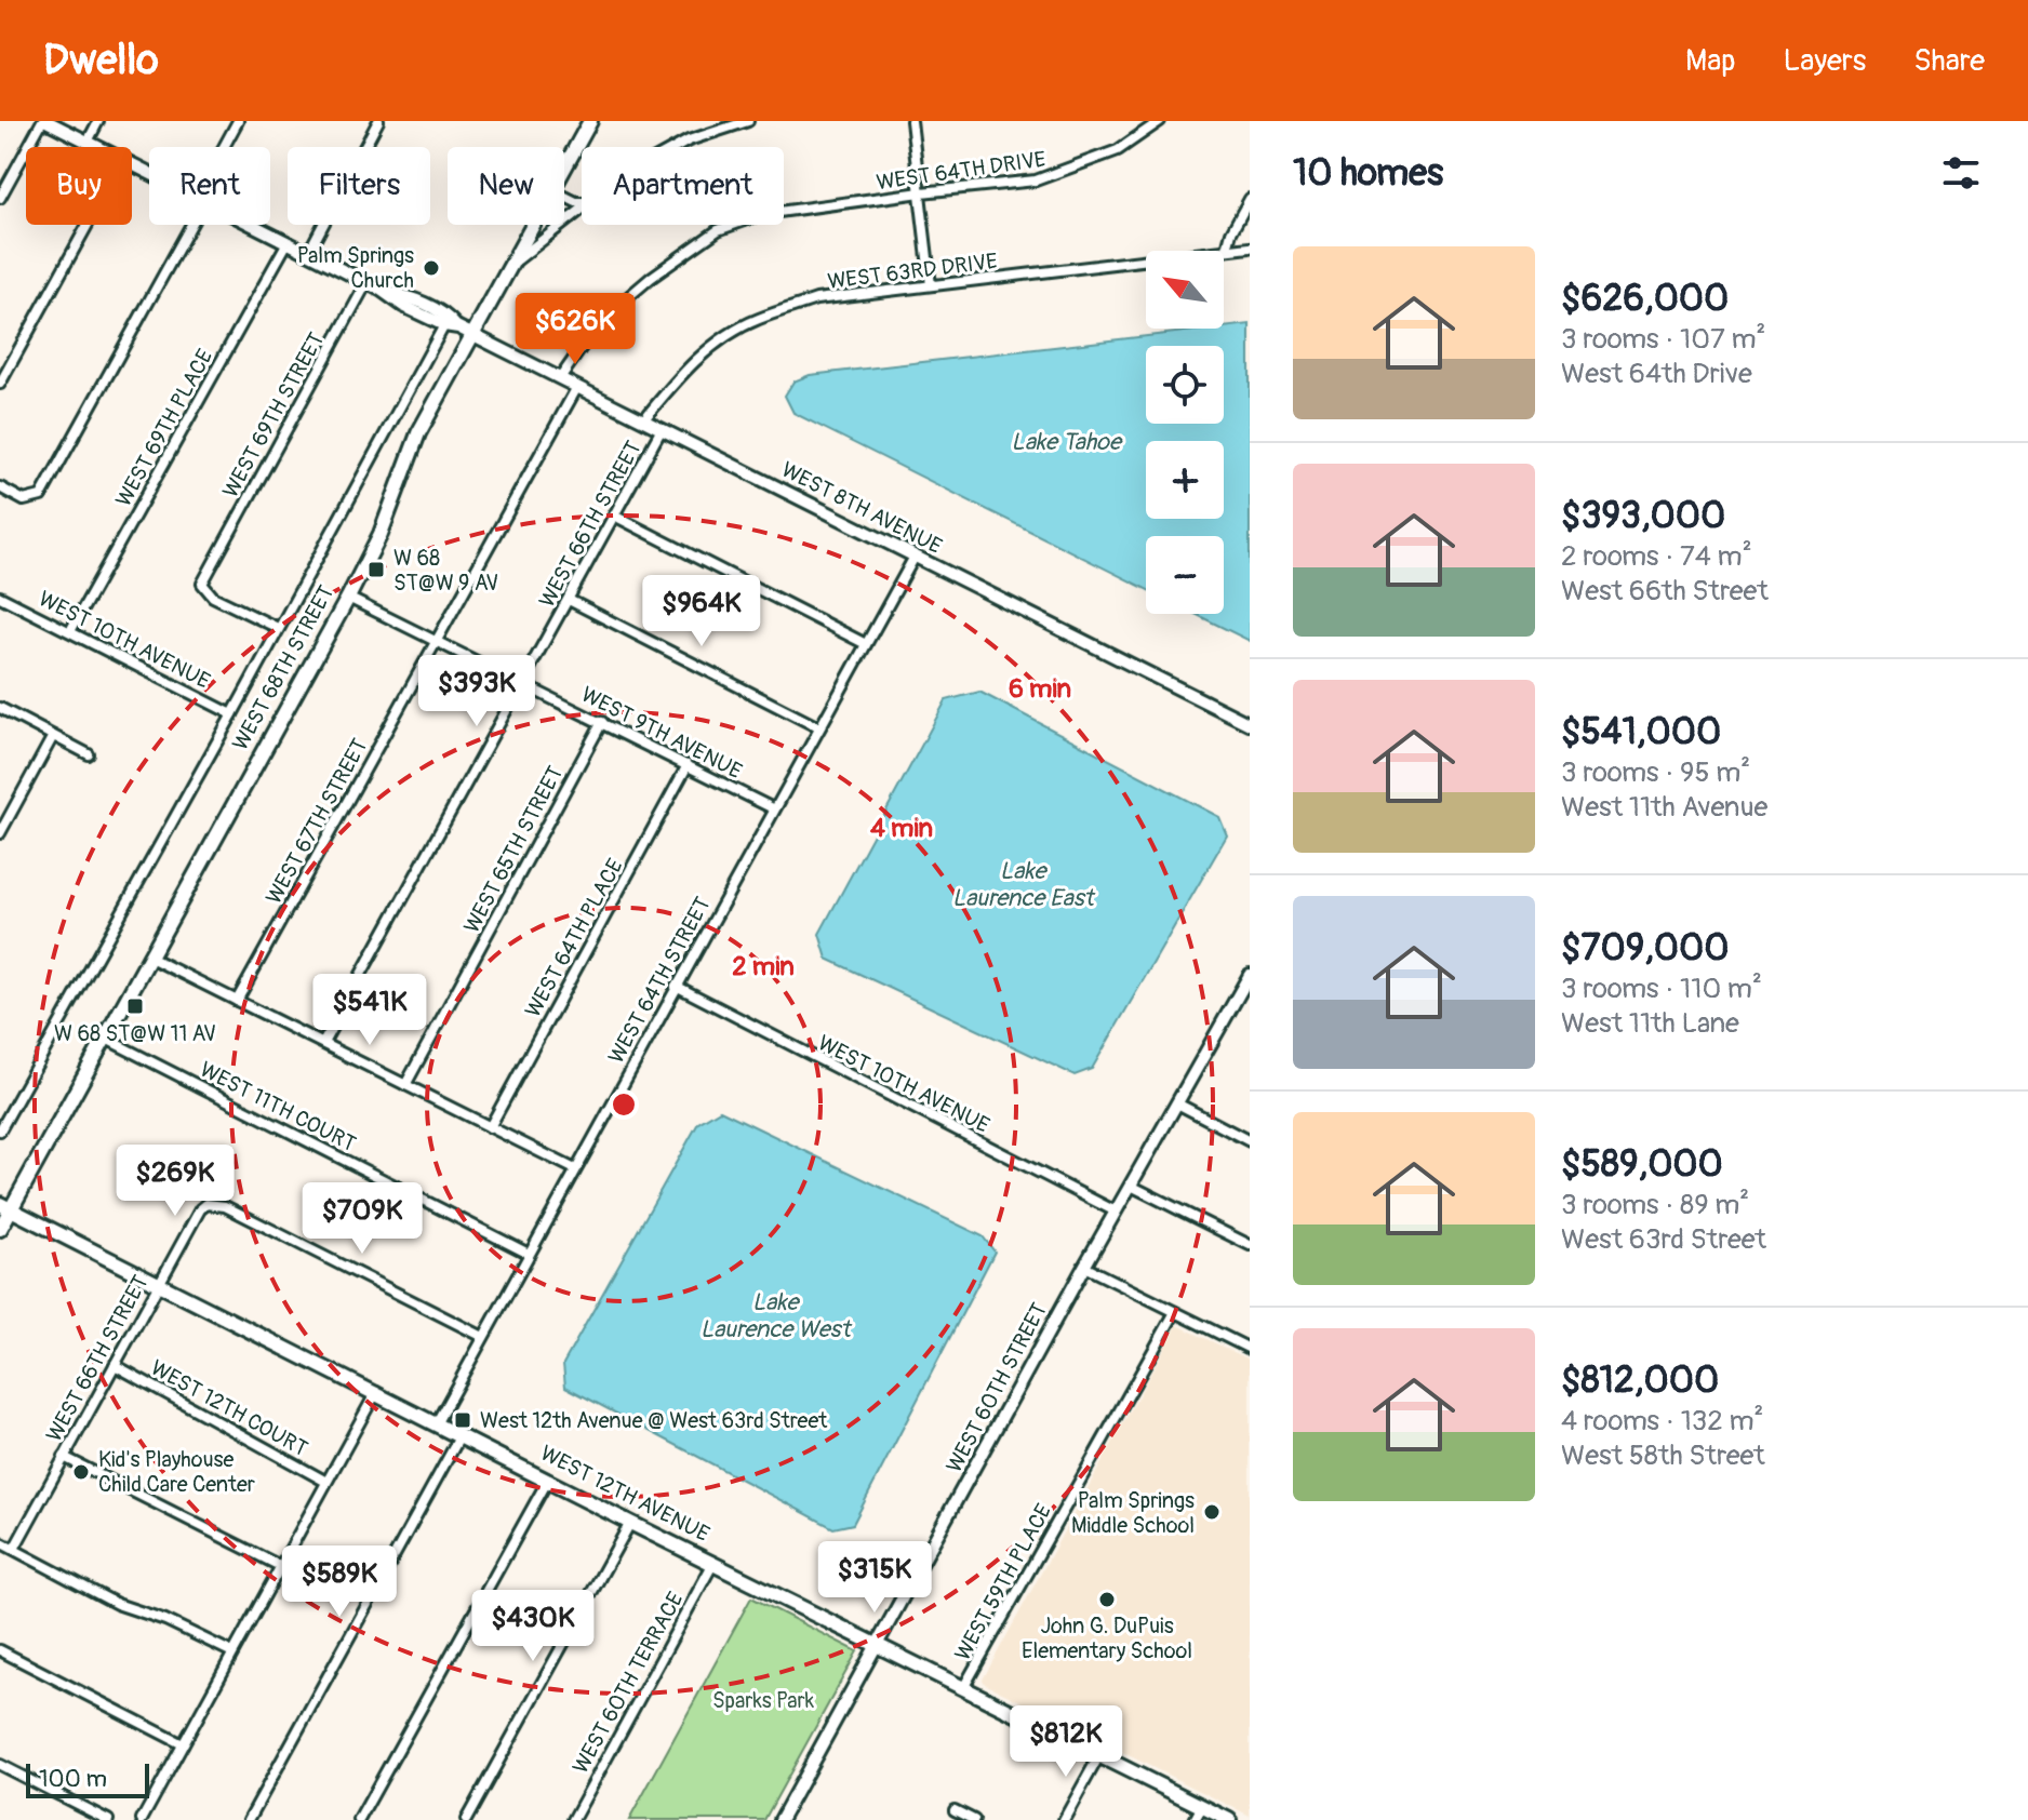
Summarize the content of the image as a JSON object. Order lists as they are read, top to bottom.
{
  "streets": {
    "main road": ["WEST 68TH STREET", "WEST 12TH AVENUE"],
    "street": [
      "WEST 64TH DRIVE",
      "WEST 63RD DRIVE",
      "WEST 69TH STREET",
      "WEST 69TH PLACE",
      "WEST 8TH AVENUE",
      "WEST 66TH STREET",
      "WEST 10TH AVENUE",
      "WEST 9TH AVENUE",
      "WEST 67TH STREET",
      "WEST 65TH STREET",
      "WEST 64TH PLACE",
      "WEST 64TH STREET",
      "WEST 11TH COURT",
      "WEST 60TH STREET",
      "WEST 12TH COURT",
      "WEST 59TH PLACE",
      "WEST 60TH TERRACE"
    ]
  },
  "crossings": [
    ["WEST 64TH DRIVE", "WEST 8TH AVENUE"],
    ["WEST 63RD DRIVE", "WEST 8TH AVENUE"],
    ["WEST 69TH STREET", "WEST 8TH AVENUE"],
    ["WEST 69TH STREET", "WEST 68TH STREET"],
    ["WEST 69TH PLACE", "WEST 8TH AVENUE"],
    ["WEST 69TH PLACE", "WEST 10TH AVENUE"],
    ["WEST 8TH AVENUE", "WEST 66TH STREET"],
    ["WEST 8TH AVENUE", "WEST 68TH STREET"],
    ["WEST 8TH AVENUE", "WEST 67TH STREET"],
    ["WEST 8TH AVENUE", "WEST 64TH STREET"],
    ["WEST 66TH STREET", "WEST 9TH AVENUE"],
    ["WEST 66TH STREET", "WEST 64TH STREET"],
    ["WEST 66TH STREET", "WEST 12TH COURT"],
    ["WEST 66TH STREET", "WEST 12TH AVENUE"],
    ["WEST 10TH AVENUE", "WEST 68TH STREET"],
    ["WEST 10TH AVENUE", "WEST 64TH STREET"],
    ["WEST 10TH AVENUE", "WEST 60TH STREET"],
    ["WEST 68TH STREET", "WEST 9TH AVENUE"],
    ["WEST 68TH STREET", "WEST 11TH COURT"],
    ["WEST 68TH STREET", "WEST 12TH AVENUE"],
    ["WEST 9TH AVENUE", "WEST 67TH STREET"],
    ["WEST 9TH AVENUE", "WEST 65TH STREET"],
    ["WEST 9TH AVENUE", "WEST 64TH PLACE"],
    ["WEST 9TH AVENUE", "WEST 64TH STREET"],
    ["WEST 64TH STREET", "WEST 11TH COURT"],
    ["WEST 64TH STREET", "WEST 12TH AVENUE"],
    ["WEST 60TH STREET", "WEST 12TH AVENUE"],
    ["WEST 12TH AVENUE", "WEST 59TH PLACE"],
    ["WEST 12TH AVENUE", "WEST 60TH TERRACE"]
  ],
  "water": ["Lake Tahoe", "Lake Laurence East", "Lake Laurence West"],
  "parks": ["Sparks Park"],
  "places": {
    "other": [
      "Palm Springs Church",
      "Kid's Playhouse Child Care Center",
      "Palm Springs Middle School",
      "John G. DuPuis Elementary School"
    ],
    "transit": ["W 68 ST@W 9 AV", "W 68 ST@W 11 AV", "West 12th Avenue @ West 63rd Street"]
  },
  "scale_bar": "100 m",
  "north": "top left",
  "page": {
    "header": "Dwello",
    "nav": ["Map", "Layers", "Share"],
    "heading": "10 homes",
    "chip": [
      "Buy",
      "Rent",
      "Filters",
      "New",
      "Apartment"
    ],
    "list": [
      {
        "name": "$626,000",
        "note": "3 rooms · 107 m² · West 64th Drive"
      },
      {
        "name": "$393,000",
        "note": "2 rooms · 74 m² · West 66th Street"
      },
      {
        "name": "$541,000",
        "note": "3 rooms · 95 m² · West 11th Avenue"
      },
      {
        "name": "$709,000",
        "note": "3 rooms · 110 m² · West 11th Lane"
      },
      {
        "name": "$589,000",
        "note": "3 rooms · 89 m² · West 63rd Street"
      },
      {
        "name": "$812,000",
        "note": "4 rooms · 132 m² · West 58th Street"
      }
    ],
    "map_buttons": ["+", "−"],
    "price": [
      "$626K",
      "$964K",
      "$393K",
      "$541K",
      "$269K",
      "$709K",
      "$315K",
      "$589K",
      "$430K",
      "$812K"
    ],
    "scale": "100 m"
  },
  "rings": ["6 min", "4 min", "2 min"]
}
